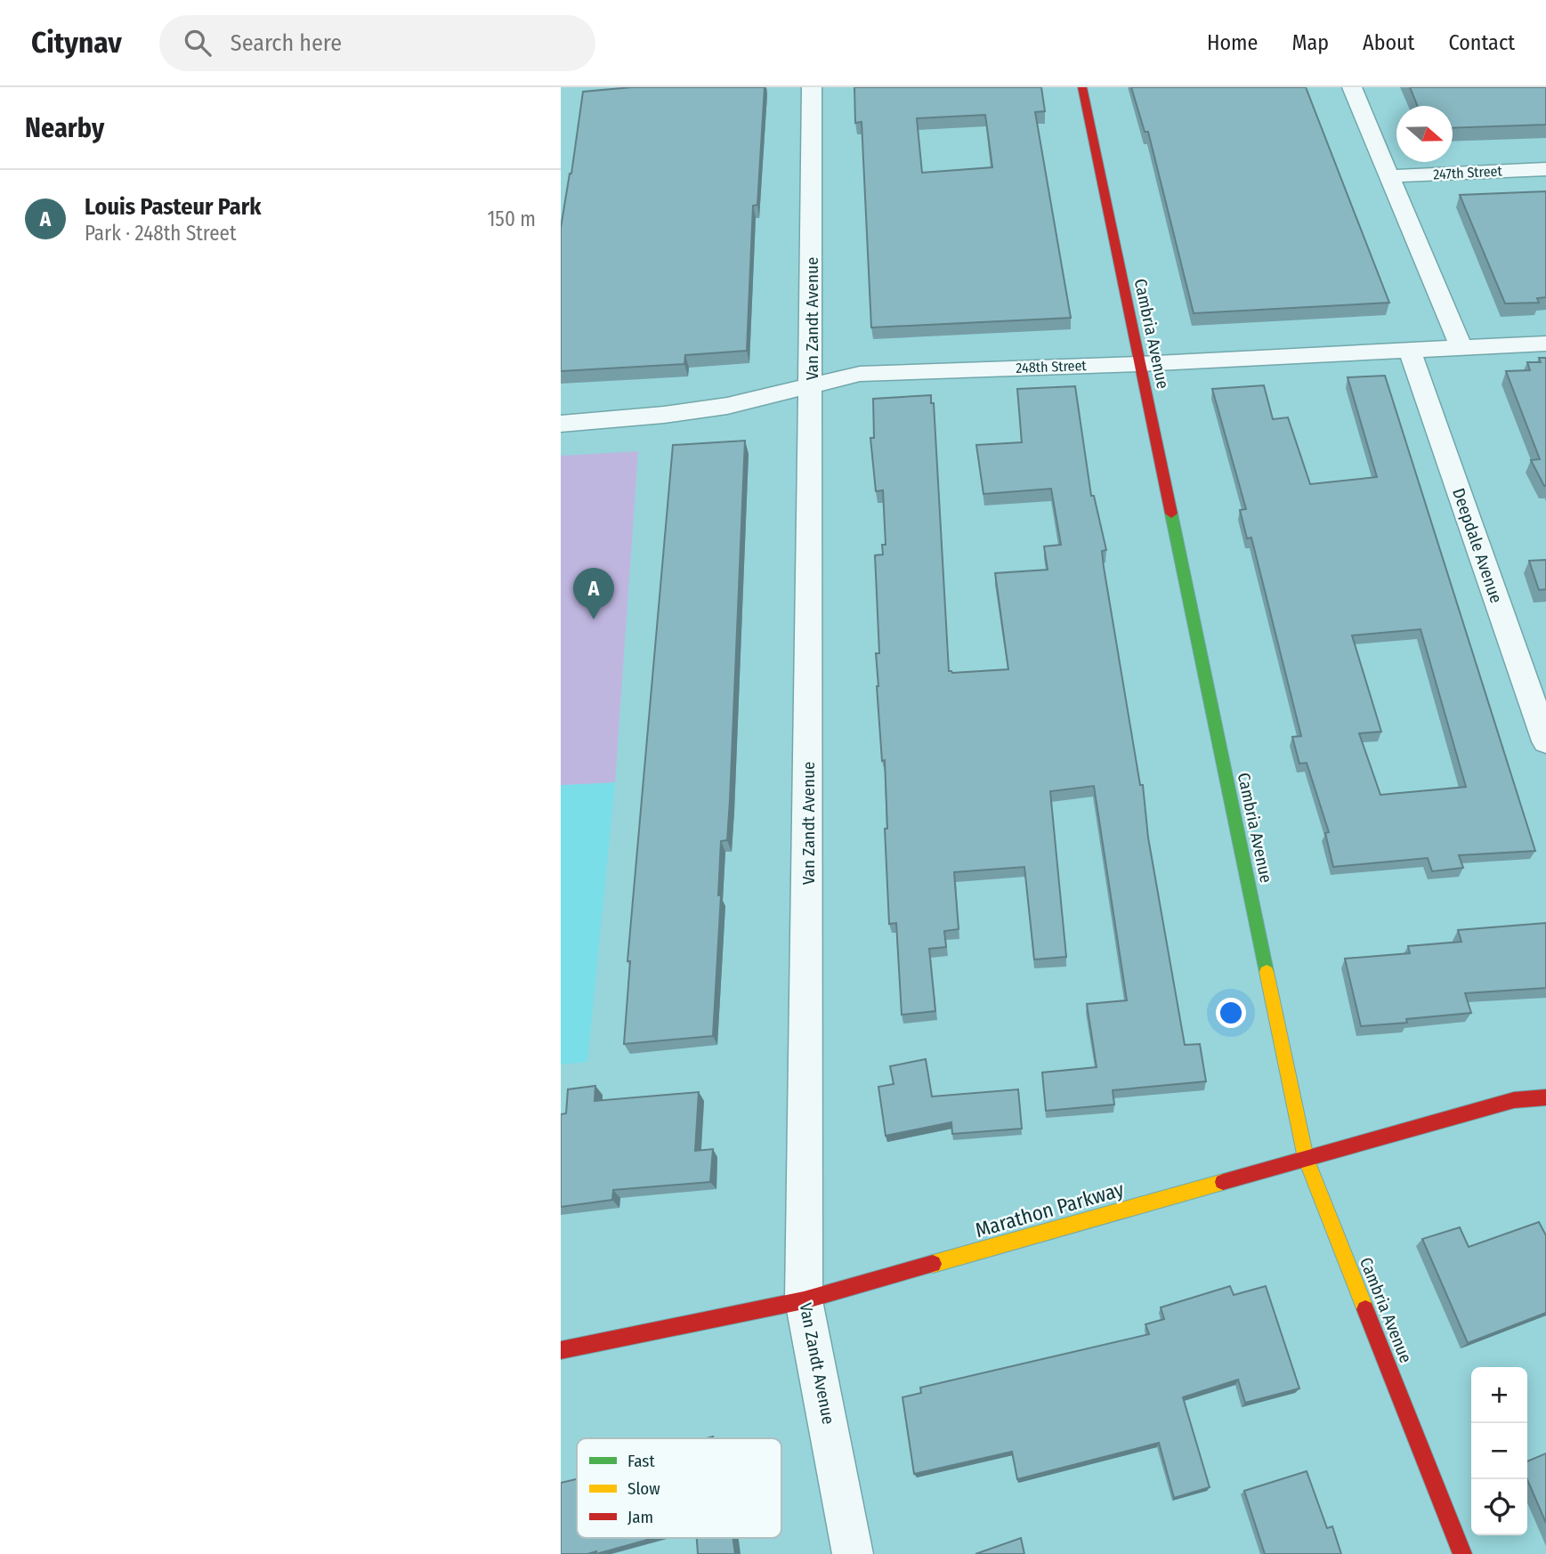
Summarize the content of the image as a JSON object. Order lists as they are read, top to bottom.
{
  "streets": {
    "street": [
      "247th Street",
      "Van Zandt Avenue",
      "Cambria Avenue",
      "248th Street",
      "Deepdale Avenue",
      "Marathon Parkway"
    ]
  },
  "crossings": [
    ["Van Zandt Avenue", "248th Street"],
    ["Van Zandt Avenue", "Marathon Parkway"],
    ["Cambria Avenue", "248th Street"],
    ["Cambria Avenue", "Marathon Parkway"],
    ["248th Street", "Deepdale Avenue"]
  ],
  "legend": ["Fast", "Slow", "Jam"],
  "north": "right",
  "page": {
    "header": "Citynav",
    "search": "Search here",
    "nav": [
      "Home",
      "Map",
      "About",
      "Contact"
    ],
    "heading": "Nearby",
    "list": [
      {
        "mark": "A",
        "name": "Louis Pasteur Park",
        "note": "Park · 248th Street",
        "value": "150 m"
      }
    ],
    "pins": "A",
    "map_buttons": ["+", "−"]
  }
}
